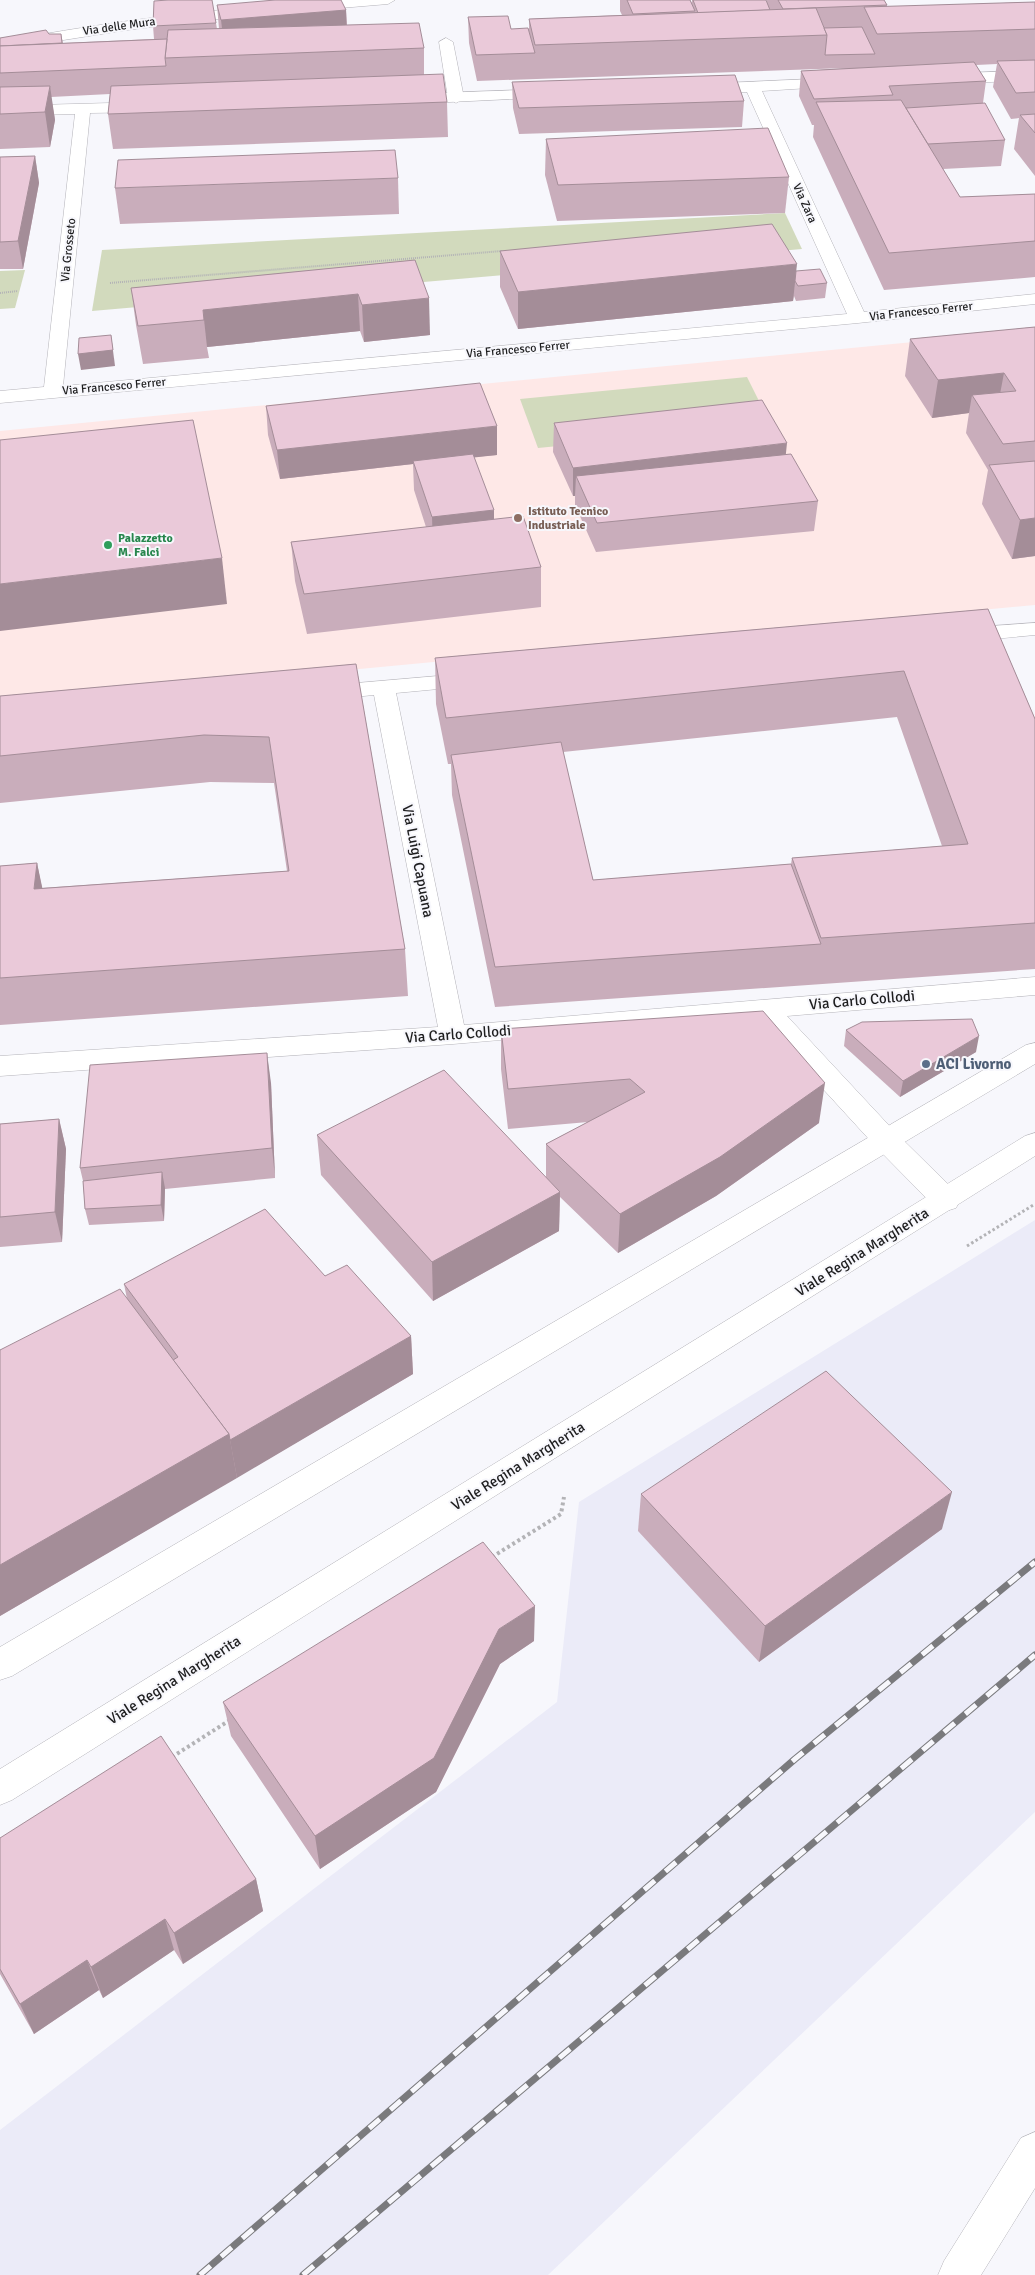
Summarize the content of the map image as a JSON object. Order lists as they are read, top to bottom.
{
  "streets": {
    "street": [
      "Via delle Mura",
      "Via Zara",
      "Via Grosseto",
      "Via Francesco Ferrer",
      "Via Luigi Capuana",
      "Via Carlo Collodi",
      "Viale Regina Margherita"
    ]
  },
  "crossings": [
    ["Via Zara", "Via Francesco Ferrer"],
    ["Via Grosseto", "Via Francesco Ferrer"],
    ["Via Luigi Capuana", "Via Carlo Collodi"]
  ],
  "places": ["Istituto Tecnico Industriale", "Palazzetto M. Falci", "ACI Livorno"]
}
